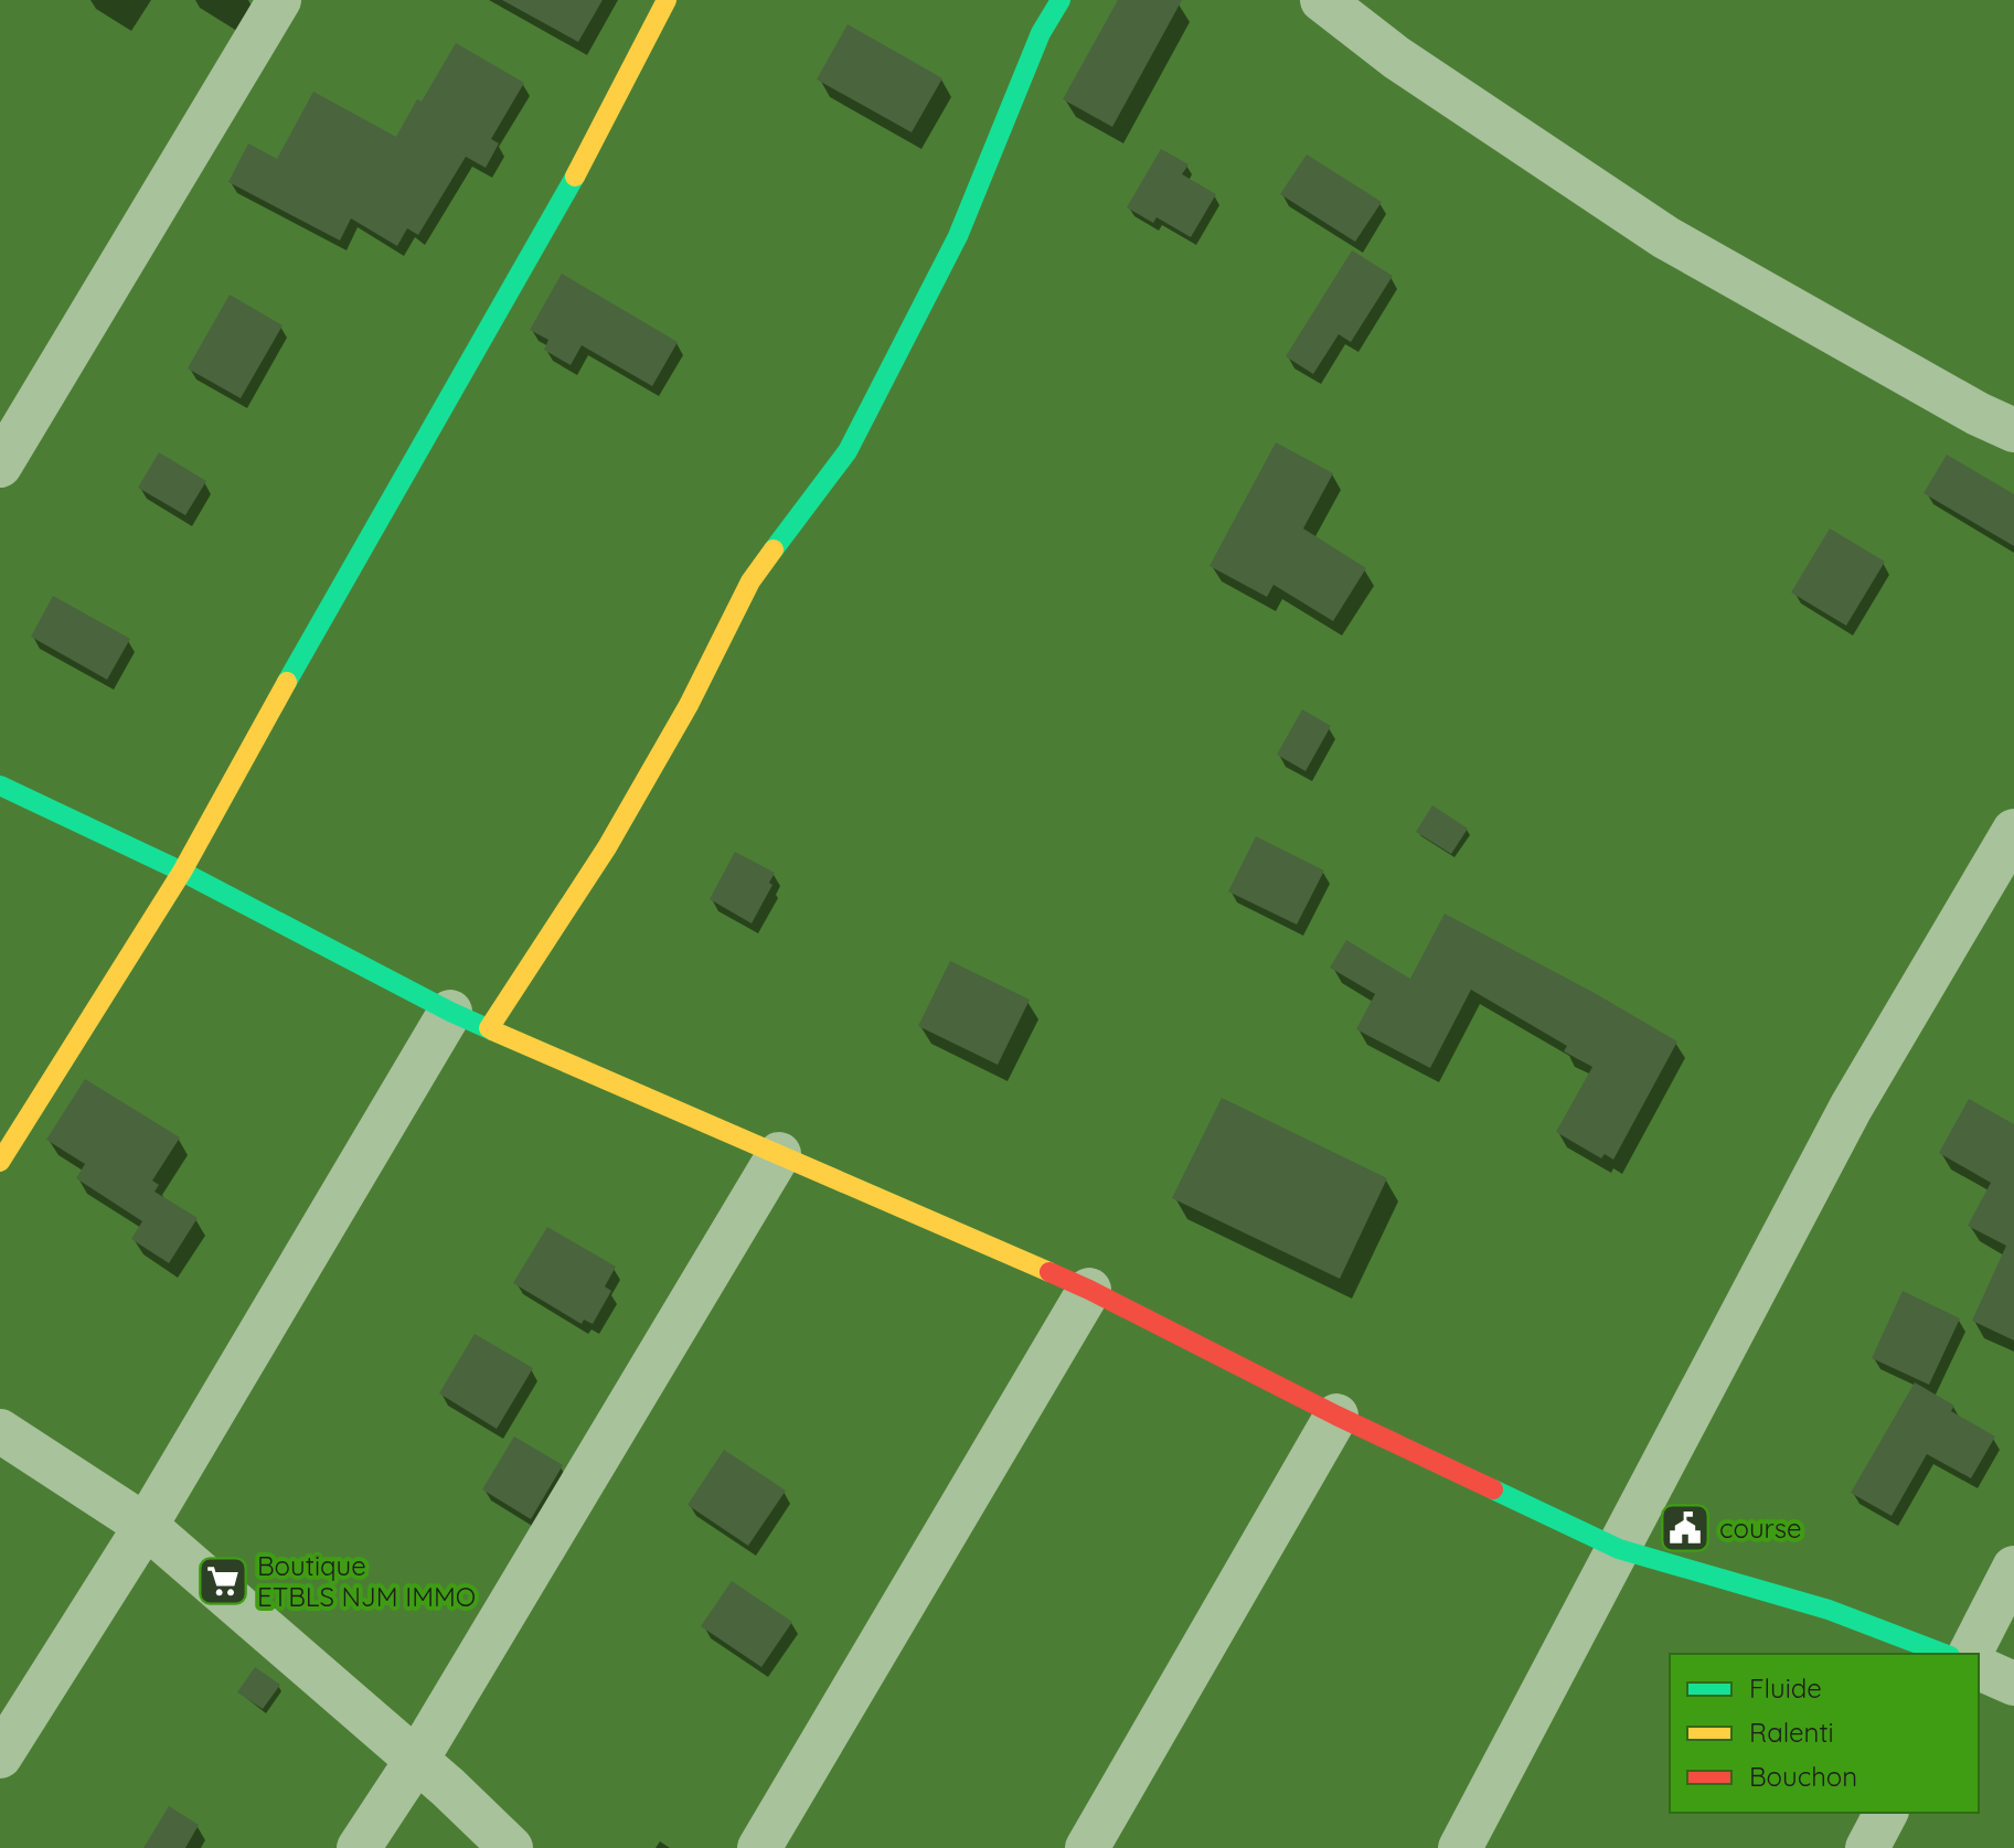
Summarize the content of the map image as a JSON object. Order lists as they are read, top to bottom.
{
  "places": {
    "public building": ["course"],
    "supermarket": ["Boutique ETBLS NJM IMMO"]
  },
  "legend": ["Fluide", "Ralenti", "Bouchon"]
}
